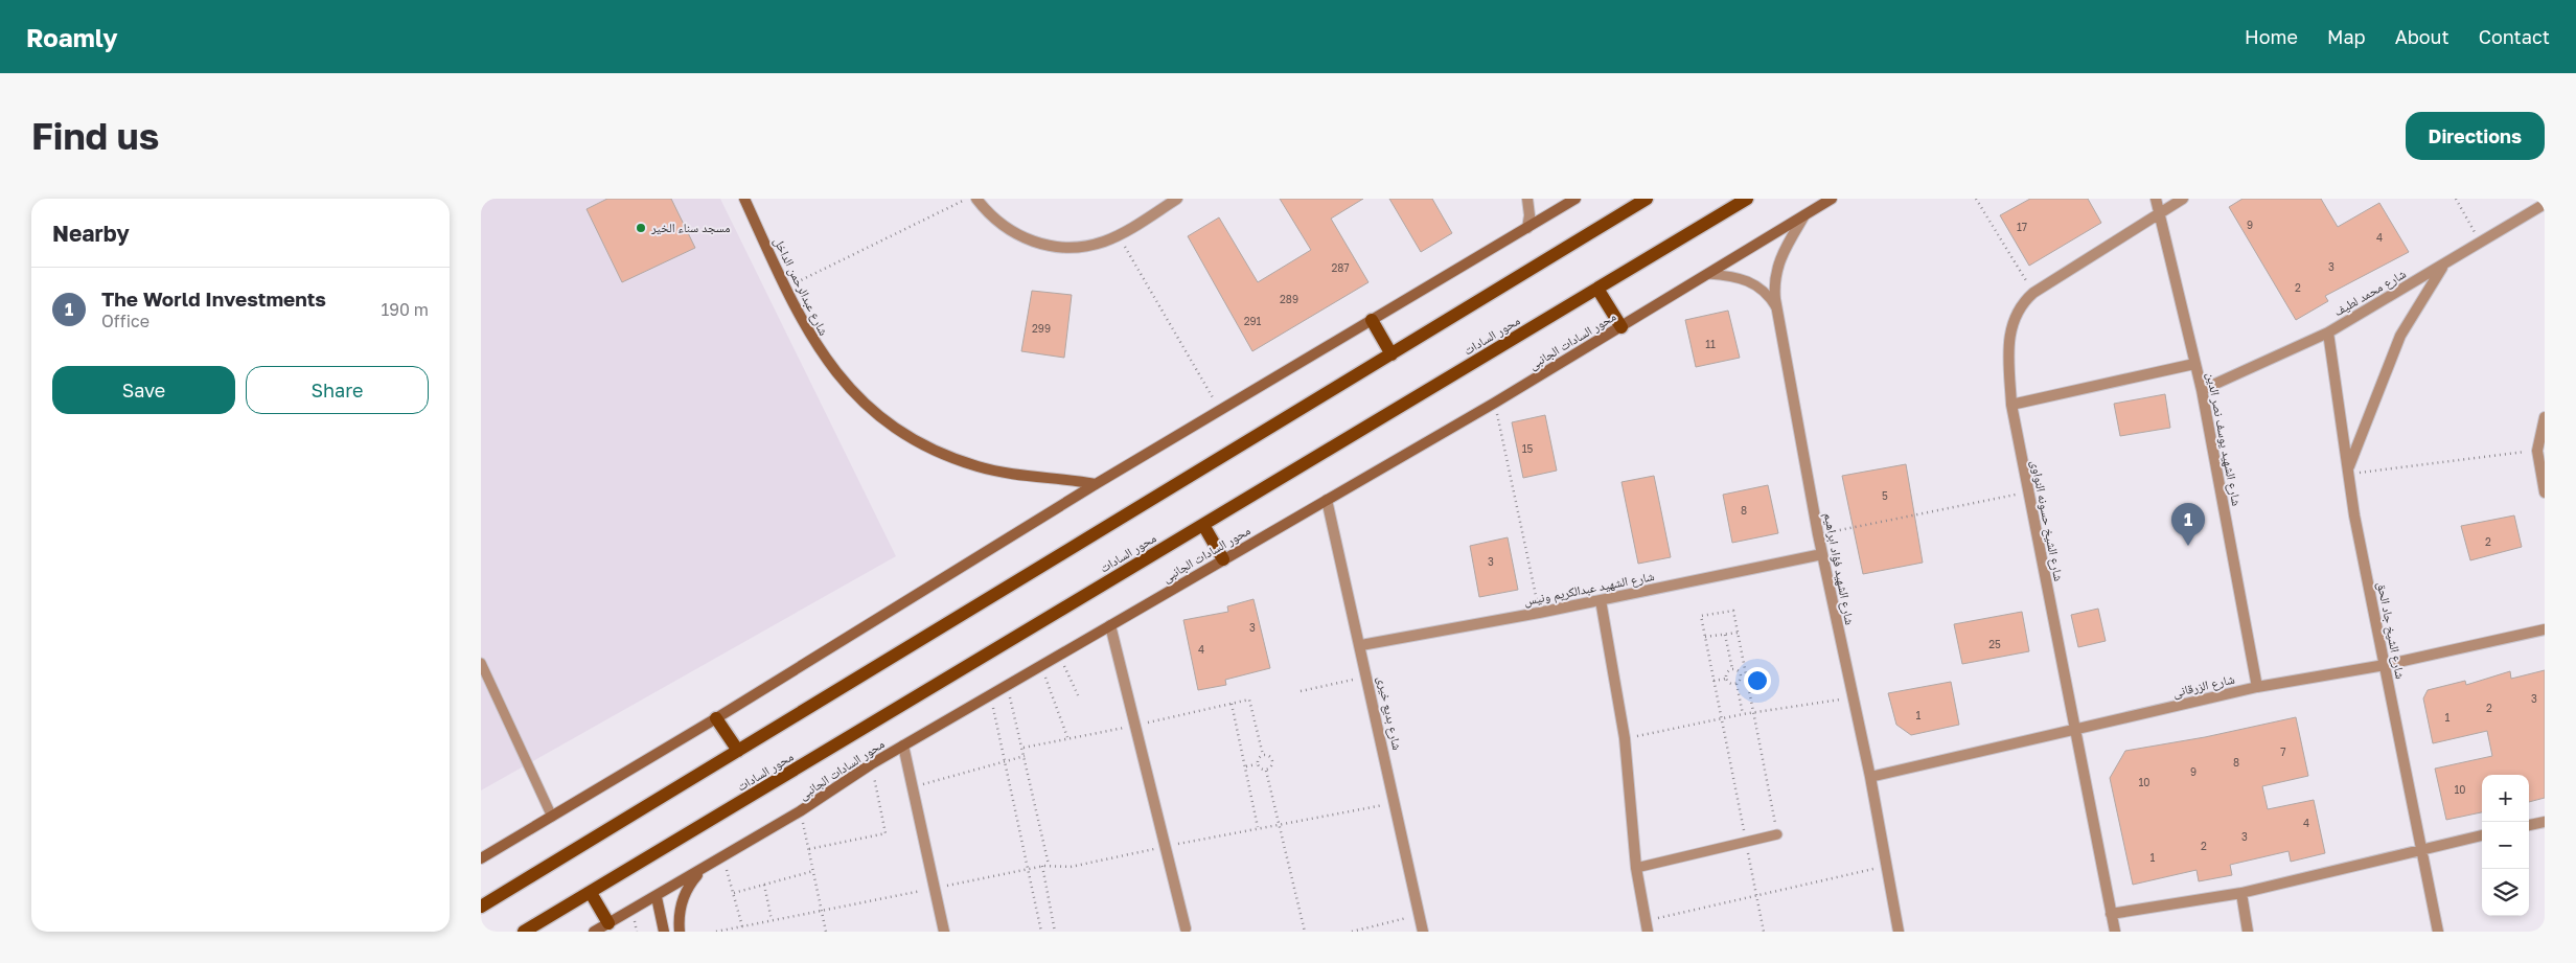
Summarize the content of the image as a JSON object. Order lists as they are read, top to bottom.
{
  "streets": {
    "main road": ["محور السادات"],
    "street": [
      "شارع عبدالرحمن الداخل",
      "شارع محمد لطيف",
      "محور السادات الجانبى",
      "شارع الشهيد يوسف نصر الدين",
      "شارع الشيخ حسونه النواوى",
      "شارع الشهيد فؤاد ابراهيم",
      "شارع الشهيد عبدالكريم ونيس",
      "شارع الشيخ جاد الحق",
      "شارع الزرقانى",
      "شارع بديع خيرى"
    ]
  },
  "crossings": [
    ["شارع محمد لطيف", "شارع الشهيد يوسف نصر الدين"],
    ["شارع محمد لطيف", "شارع الشيخ جاد الحق"],
    ["محور السادات الجانبى", "شارع الشهيد فؤاد ابراهيم"],
    ["محور السادات الجانبى", "شارع بديع خيرى"],
    ["شارع الشهيد يوسف نصر الدين", "شارع الشيخ حسونه النواوى"],
    ["شارع الشهيد يوسف نصر الدين", "شارع الزرقانى"],
    ["شارع الشيخ حسونه النواوى", "شارع الزرقانى"],
    ["شارع الشهيد فؤاد ابراهيم", "شارع الشهيد عبدالكريم ونيس"],
    ["شارع الشهيد فؤاد ابراهيم", "شارع الزرقانى"],
    ["شارع الشهيد عبدالكريم ونيس", "شارع بديع خيرى"],
    ["شارع الشيخ جاد الحق", "شارع الزرقانى"]
  ],
  "places": ["مسجد سناء الخير"],
  "house_numbers": [
    "9",
    "17",
    "4",
    "3",
    "287",
    "2",
    "289",
    "291",
    "299",
    "11",
    "15",
    "5",
    "8",
    "2",
    "3",
    "3",
    "25",
    "4",
    "3",
    "2",
    "1",
    "1",
    "7",
    "8",
    "9",
    "10",
    "10",
    "4",
    "3",
    "2",
    "1"
  ],
  "page": {
    "header": "Roamly",
    "nav": [
      "Home",
      "Map",
      "About",
      "Contact"
    ],
    "buttons": [
      "Directions",
      ["Save", "Share"]
    ],
    "title": "Find us",
    "heading": "Nearby",
    "list": [
      {
        "mark": "1",
        "name": "The World Investments",
        "note": "Office",
        "value": "190 m"
      }
    ],
    "pins": "1",
    "map_buttons": ["+", "−"]
  }
}
